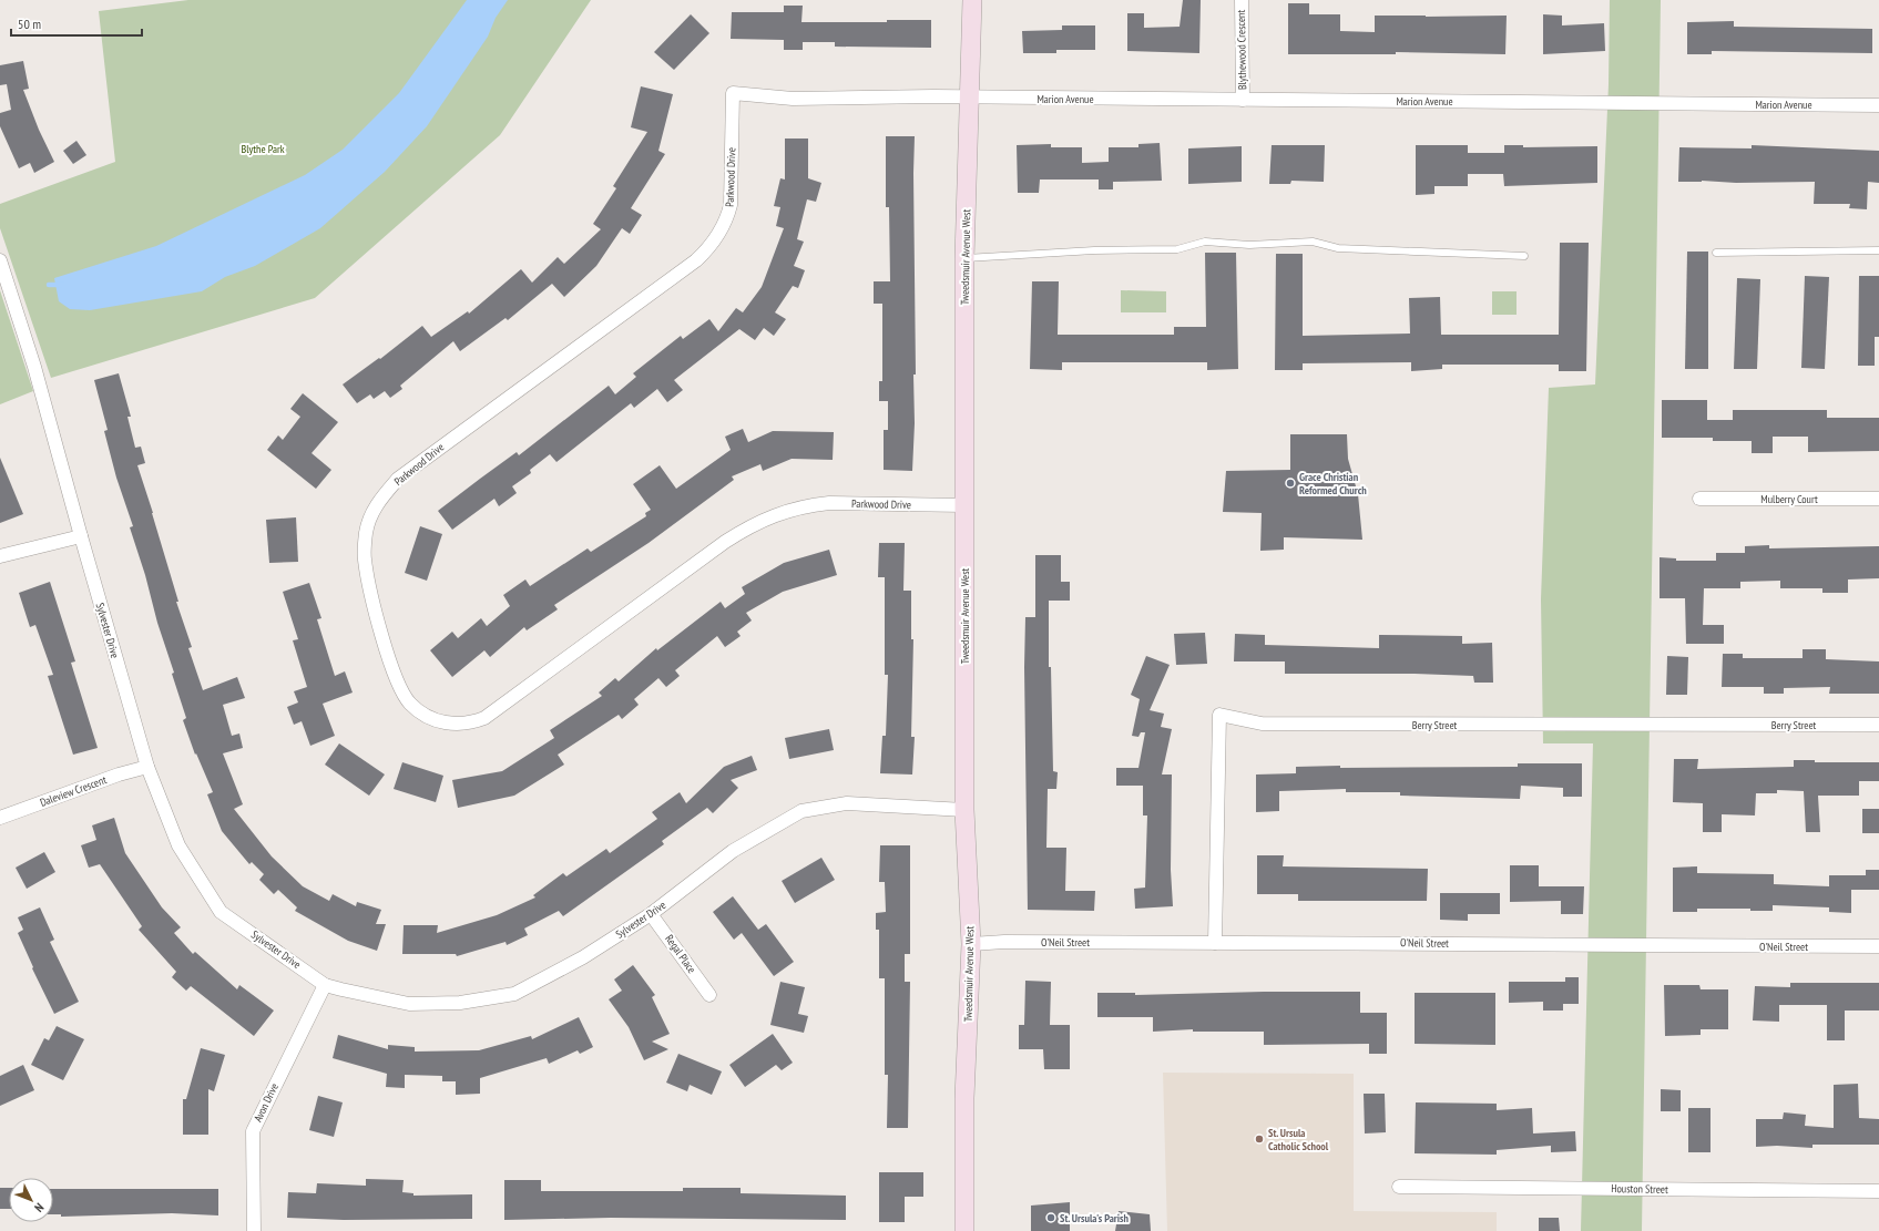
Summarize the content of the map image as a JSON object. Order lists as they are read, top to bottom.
{
  "streets": {
    "street": [
      "Blythewood Crescent",
      "Marion Avenue",
      "Parkwood Drive",
      "Tweedsmuir Avenue West",
      "Mulberry Court",
      "Sylvester Drive",
      "Berry Street",
      "Daleview Crescent",
      "O'Neil Street",
      "Regal Place",
      "Avon Drive",
      "Houston Street"
    ]
  },
  "crossings": [
    ["Blythewood Crescent", "Marion Avenue"],
    ["Marion Avenue", "Parkwood Drive"],
    ["Marion Avenue", "Tweedsmuir Avenue West"],
    ["Parkwood Drive", "Tweedsmuir Avenue West"],
    ["Tweedsmuir Avenue West", "Sylvester Drive"],
    ["Tweedsmuir Avenue West", "O'Neil Street"],
    ["Sylvester Drive", "Daleview Crescent"],
    ["Sylvester Drive", "Regal Place"],
    ["Sylvester Drive", "Avon Drive"],
    ["Berry Street", "O'Neil Street"]
  ],
  "parks": ["Blythe Park"],
  "places": ["Grace Christian Reformed Church", "St. Ursula Catholic School", "St. Ursula's Parish"],
  "scale_bar": "50 m",
  "north": "bottom right"
}
